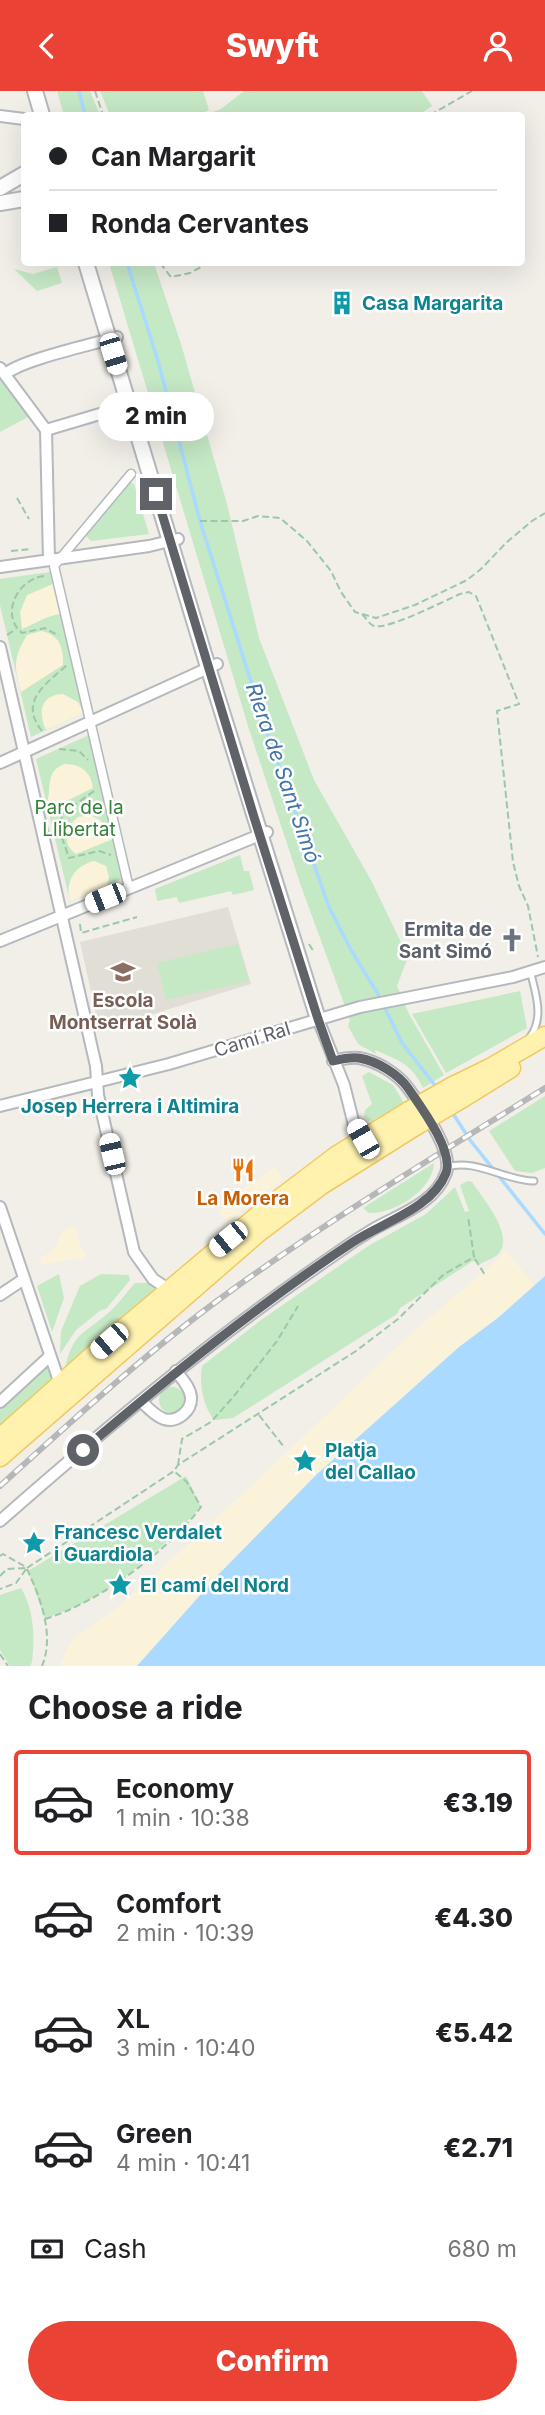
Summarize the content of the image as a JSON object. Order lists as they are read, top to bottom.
{
  "streets": {
    "street": ["Camí Ral"]
  },
  "water": ["Riera de Sant Simó"],
  "parks": ["Parc de la Llibertat"],
  "places": {
    "building": ["Casa Margarita"],
    "church": ["Ermita de Sant Simó"],
    "school or university": ["Escola Montserrat Solà"],
    "place": [
      "Josep Herrera i Altimira",
      "Platja del Callao",
      "Francesc Verdalet i Guardiola",
      "El camí del Nord"
    ],
    "restaurant": ["La Morera"]
  },
  "page": {
    "header": "Swyft",
    "banner": ["Can Margarit", "Ronda Cervantes"],
    "bubble": "2 min",
    "heading": "Choose a ride",
    "list": [
      {
        "name": "Economy",
        "note": "1 min · 10:38",
        "value": "€3.19"
      },
      {
        "name": "Comfort",
        "note": "2 min · 10:39",
        "value": "€4.30"
      },
      {
        "name": "XL",
        "note": "3 min · 10:40",
        "value": "€5.42"
      },
      {
        "name": "Green",
        "note": "4 min · 10:41",
        "value": "€2.71"
      }
    ],
    "pay": ["Cash", "680 m"],
    "buttons": "Confirm"
  }
}
